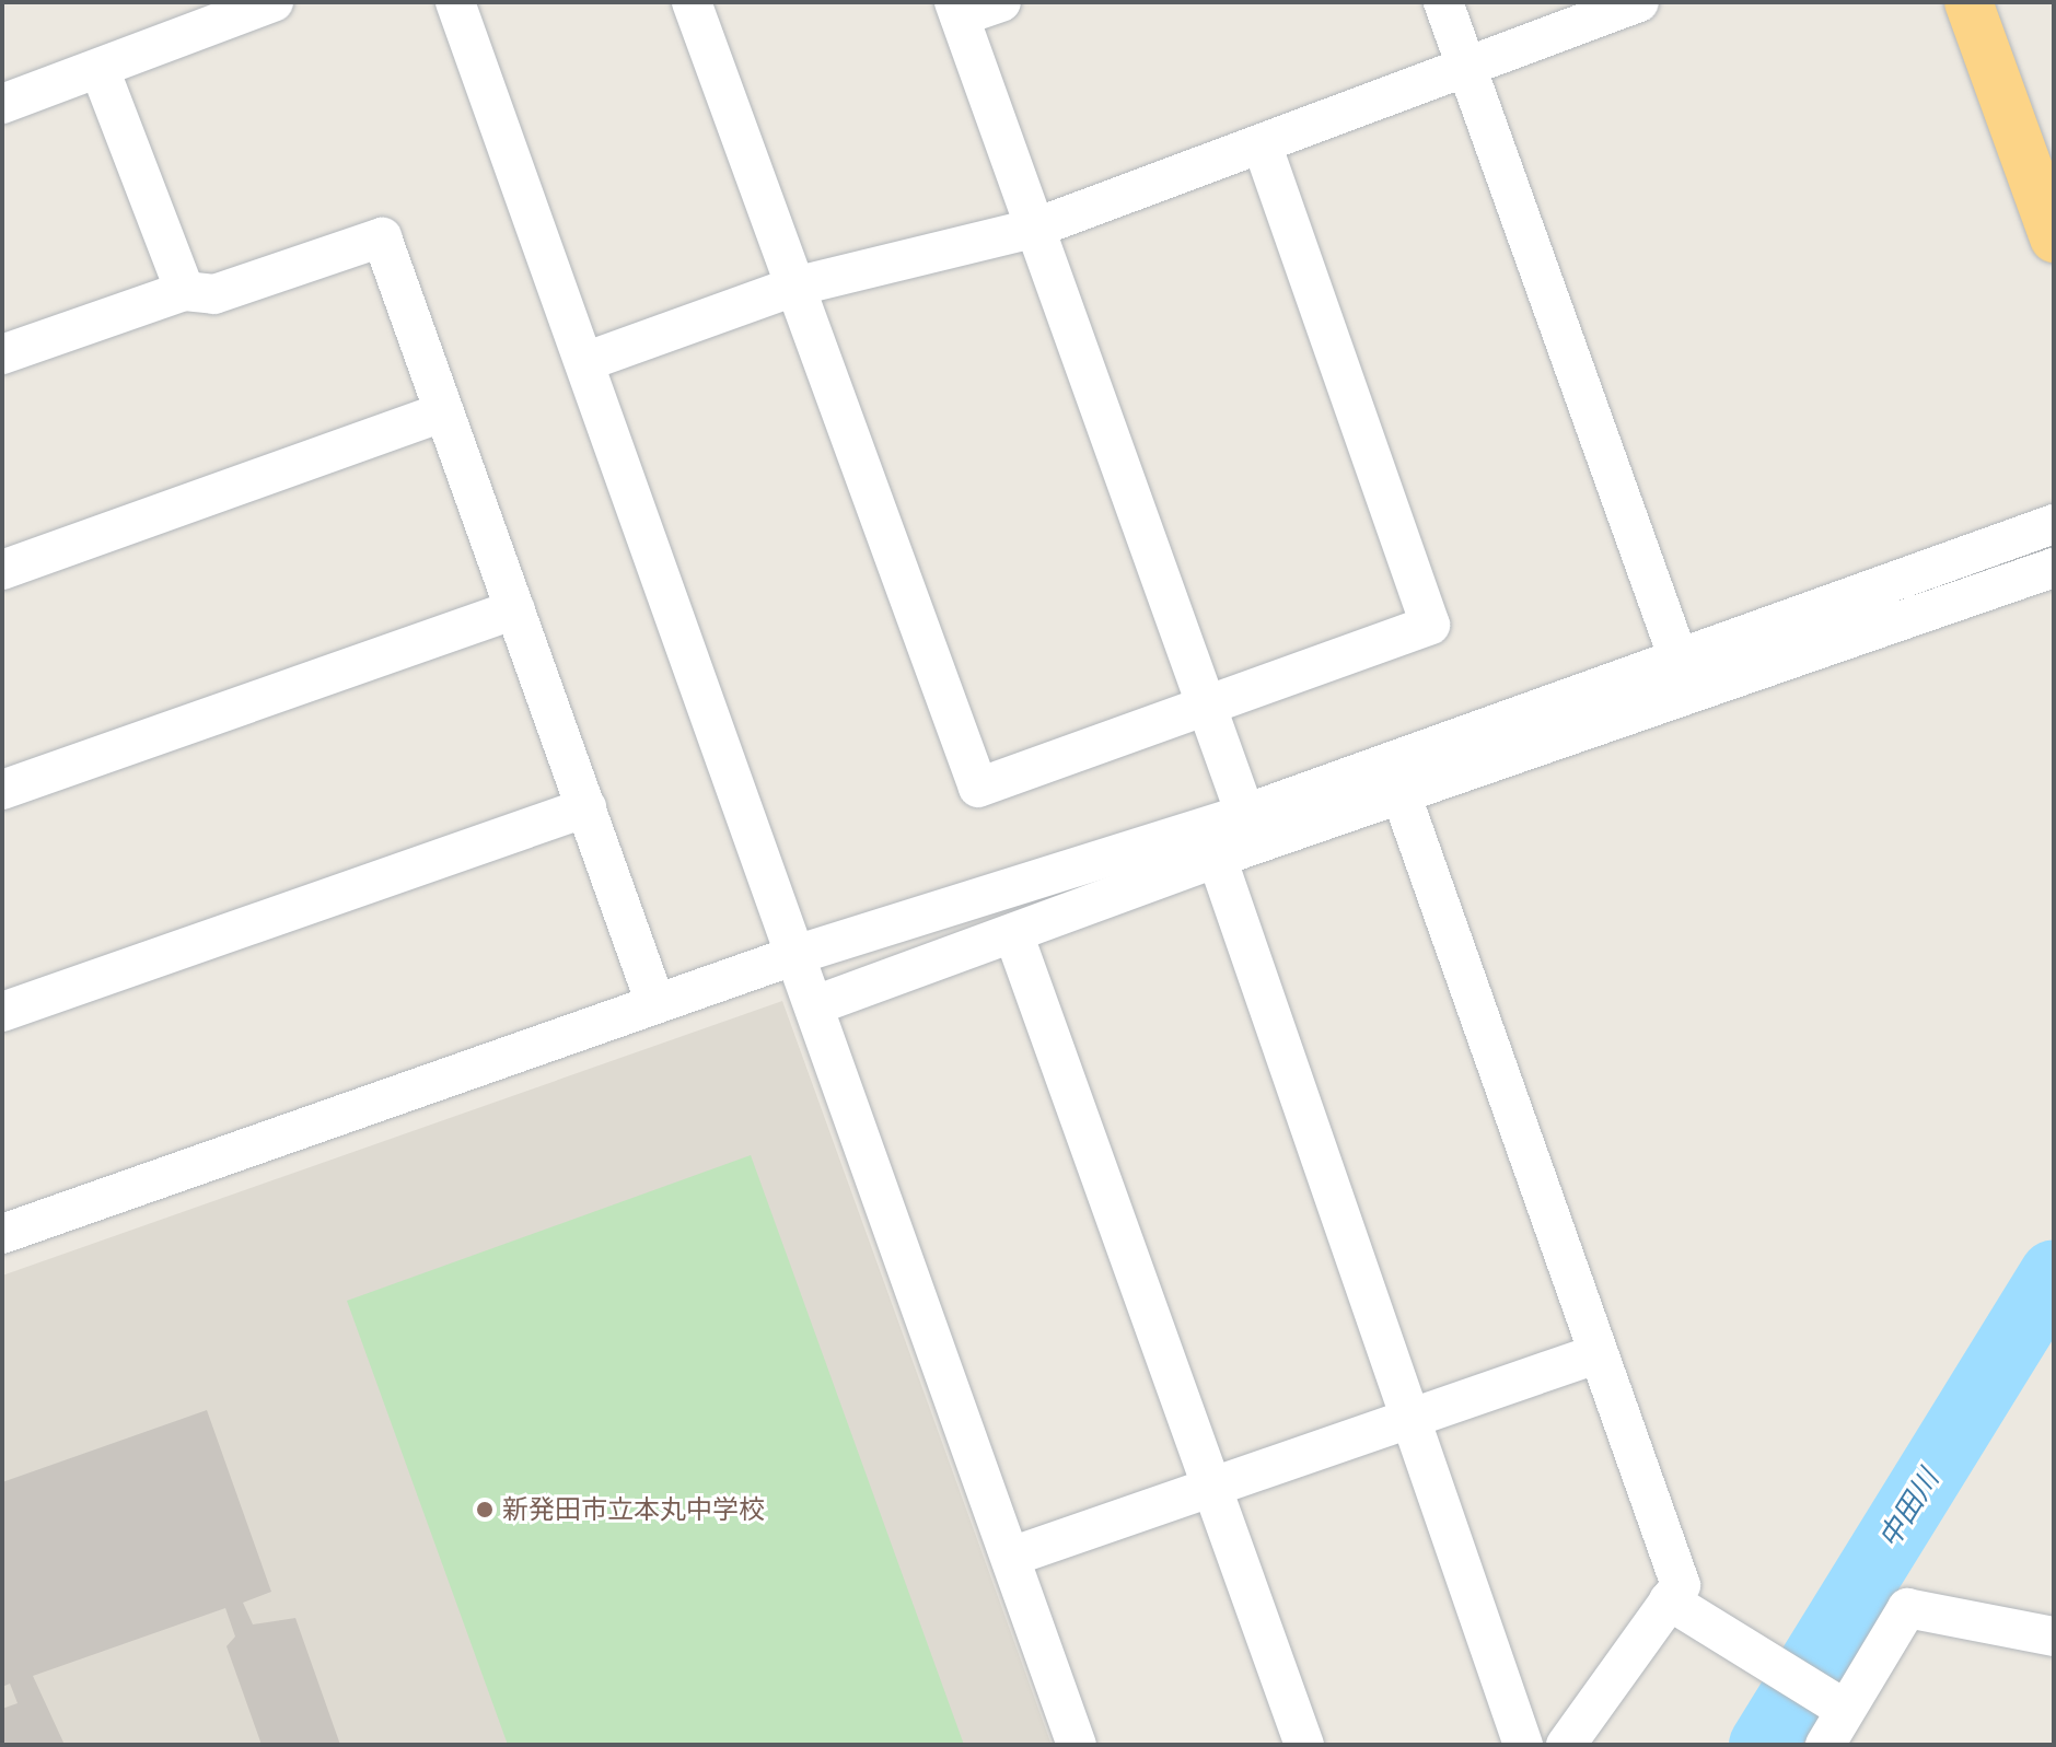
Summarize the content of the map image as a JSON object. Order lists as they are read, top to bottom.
{
  "water": ["中田川"],
  "places": ["新発田市立本丸中学校"]
}
